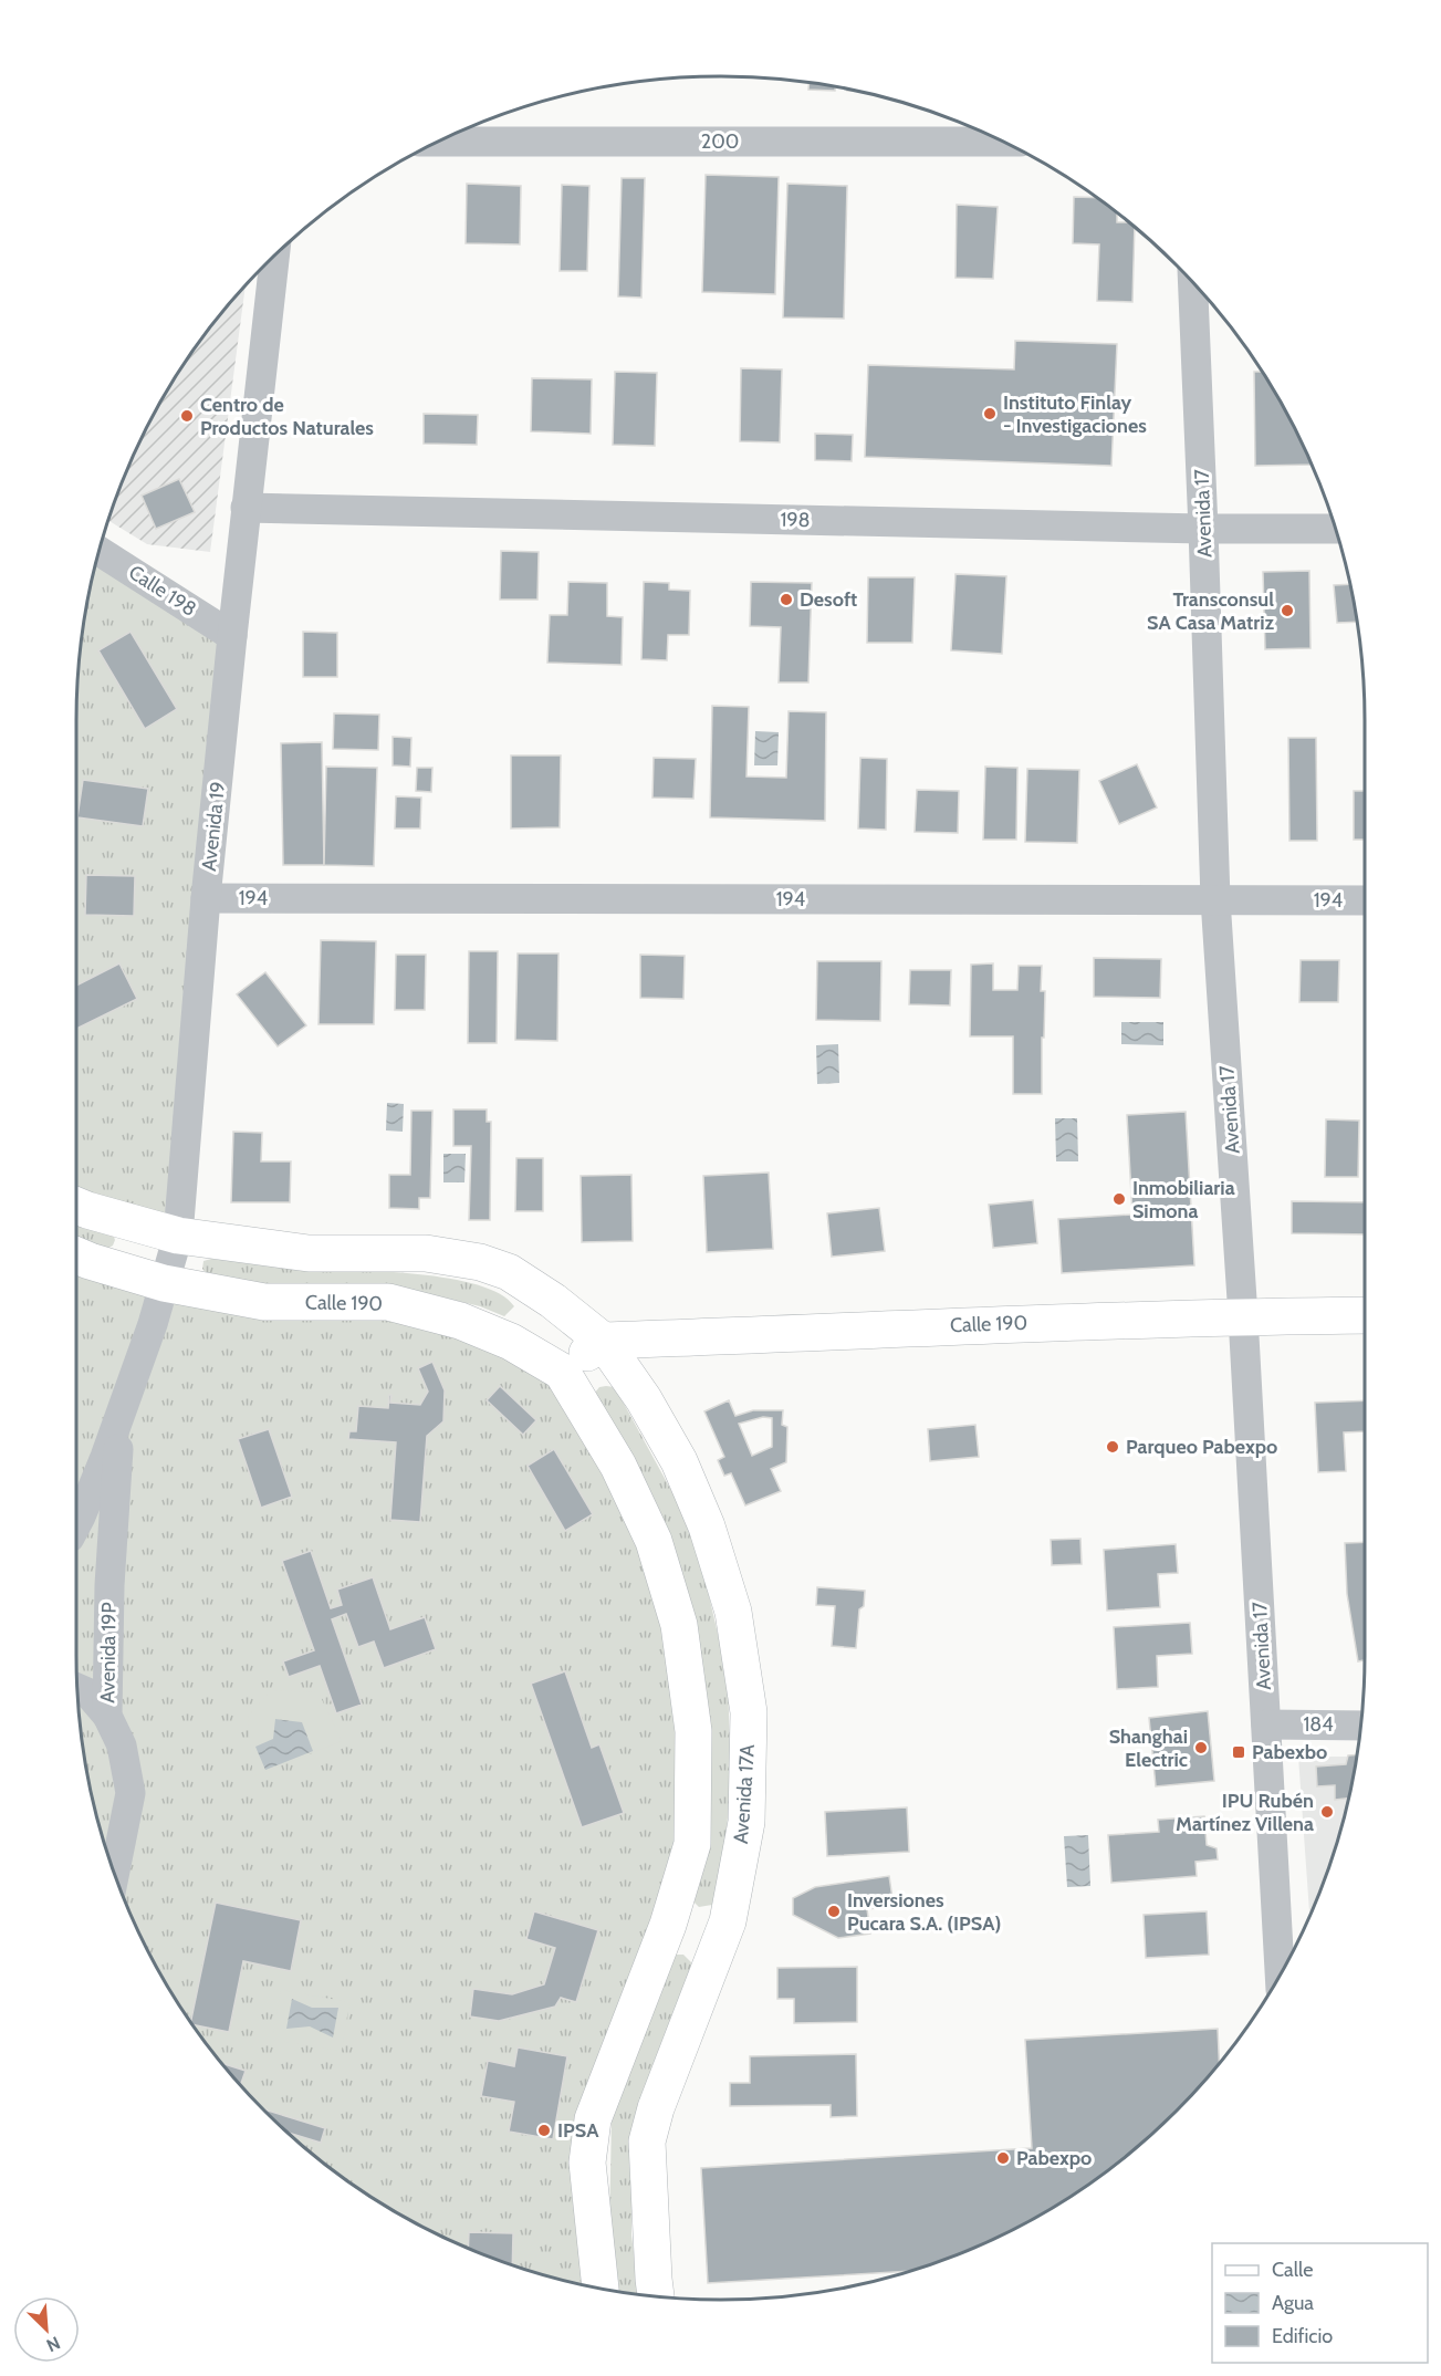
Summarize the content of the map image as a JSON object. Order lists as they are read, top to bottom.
{
  "streets": {
    "main road": ["Calle 190", "Avenida 17A"],
    "street": [
      "200",
      "Avenida 17",
      "198",
      "Calle 198",
      "Avenida 19",
      "194",
      "Avenida 19P",
      "184"
    ]
  },
  "crossings": [
    ["Avenida 17", "198"],
    ["Avenida 17", "194"],
    ["Avenida 17", "Calle 190"],
    ["Avenida 17", "184"],
    ["198", "Avenida 19"],
    ["Calle 198", "Avenida 19"],
    ["Avenida 19", "194"],
    ["Avenida 19", "Calle 190"],
    ["Avenida 19", "Avenida 19P"],
    ["Calle 190", "Avenida 17A"]
  ],
  "places": {
    "other": [
      "Instituto Finlay - Investigaciones",
      "Centro de Productos Naturales",
      "Desoft",
      "Transconsul SA Casa Matriz",
      "Inmobiliaria Simona",
      "Parqueo Pabexpo",
      "Shanghai Electric",
      "IPU Rubén Martínez Villena",
      "Inversiones Pucara S.A. (IPSA)",
      "IPSA",
      "Pabexpo"
    ],
    "transit": ["Pabexbo"]
  },
  "legend": ["Calle", "Agua", "Edificio"],
  "north": "bottom right"
}
